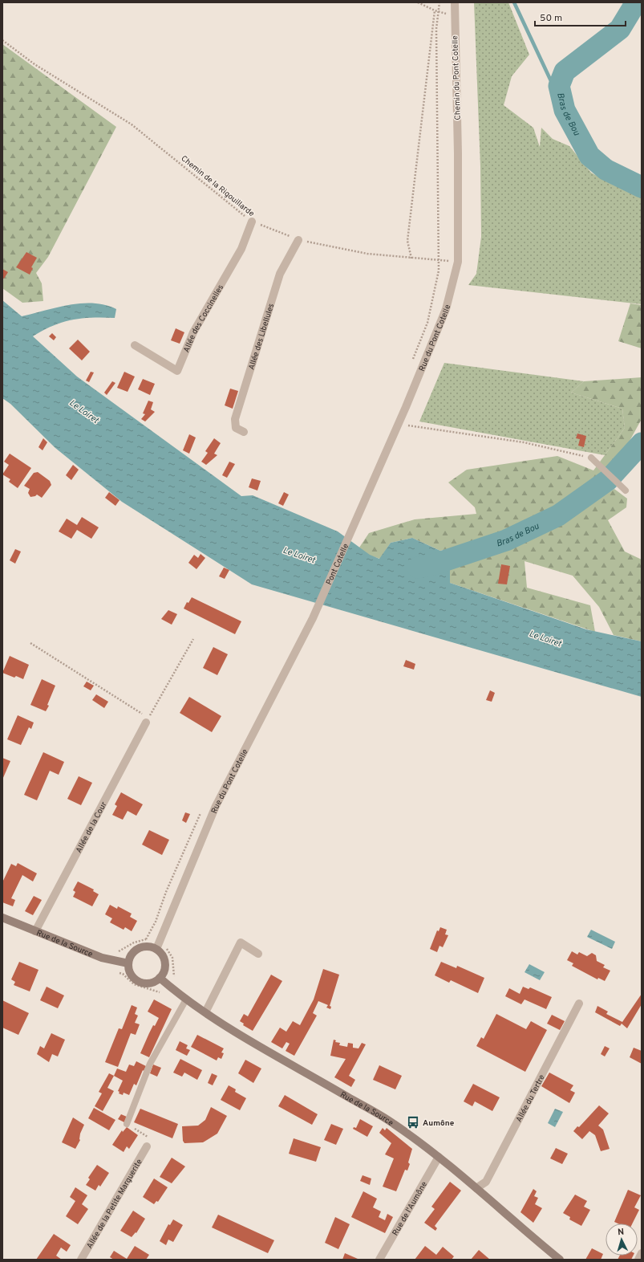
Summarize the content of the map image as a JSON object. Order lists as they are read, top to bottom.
{
  "streets": {
    "main road": ["Rue de la Source"],
    "street": [
      "Chemin du Pont Cotelle",
      "Allée des Coccinelles",
      "Allée des Libellules",
      "Rue du Pont Cotelle",
      "Pont Cotelle",
      "Allée de la Cour",
      "Allée du Tertre",
      "Allée de la Petite Marguerite",
      "Rue de l'Aumône"
    ],
    "path": ["Chemin de la Rigouillarde"]
  },
  "crossings": [
    ["Chemin du Pont Cotelle", "Rue du Pont Cotelle"],
    ["Chemin de la Rigouillarde", "Allée des Coccinelles"],
    ["Chemin de la Rigouillarde", "Allée des Libellules"],
    ["Chemin de la Rigouillarde", "Rue du Pont Cotelle"],
    ["Rue du Pont Cotelle", "Pont Cotelle"],
    ["Rue du Pont Cotelle", "Rue de la Source"],
    ["Allée de la Cour", "Rue de la Source"],
    ["Rue de la Source", "Allée du Tertre"],
    ["Rue de la Source", "Rue de l'Aumône"]
  ],
  "water": ["Bras de Bou", "Le Loiret"],
  "places": {
    "bus stop": ["Aumône"]
  },
  "scale_bar": "50 m",
  "north": "top"
}
